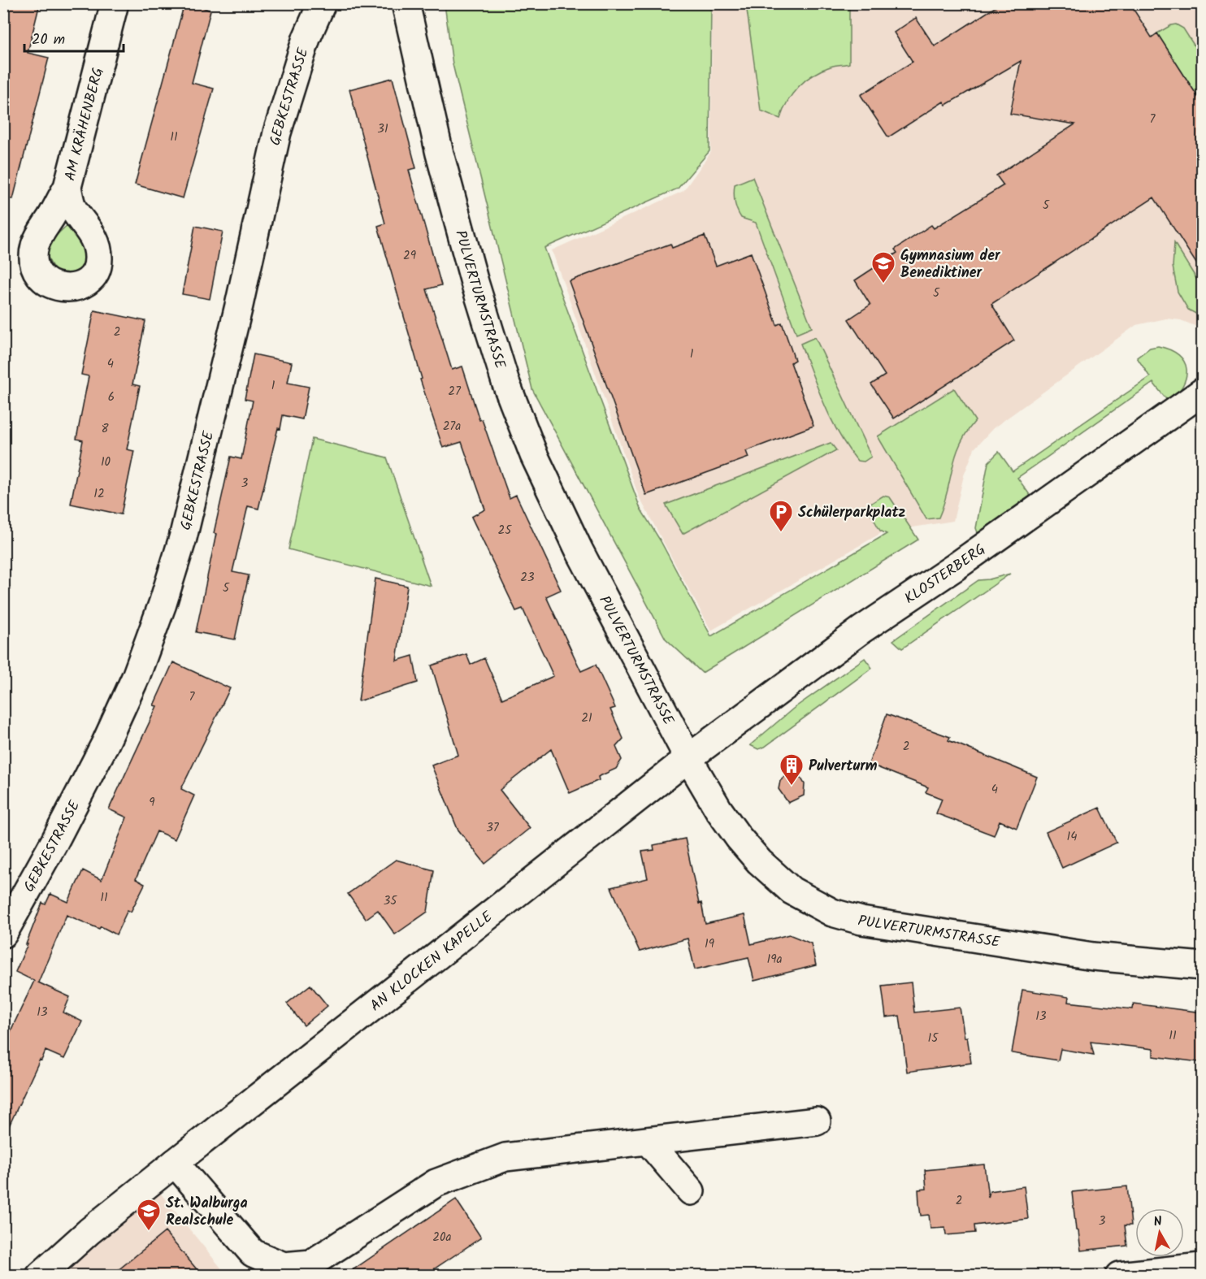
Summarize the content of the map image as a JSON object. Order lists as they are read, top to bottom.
{
  "streets": {
    "street": [
      "GEBKESTRASSE",
      "AM KRÄHENBERG",
      "PULVERTURMSTRASSE",
      "KLOSTERBERG",
      "AN KLOCKEN KAPELLE"
    ]
  },
  "crossings": [
    ["PULVERTURMSTRASSE", "KLOSTERBERG"],
    ["PULVERTURMSTRASSE", "AN KLOCKEN KAPELLE"],
    ["KLOSTERBERG", "AN KLOCKEN KAPELLE"]
  ],
  "places": {
    "school or university": ["Gymnasium der Benediktiner", "St. Walburga Realschule"],
    "parking": ["Schülerparkplatz"],
    "building": ["Pulverturm"]
  },
  "house_numbers": [
    "7",
    "31",
    "11",
    "5",
    "29",
    "5",
    "2",
    "1",
    "4",
    "1",
    "27",
    "6",
    "27a",
    "8",
    "10",
    "3",
    "12",
    "25",
    "23",
    "5",
    "7",
    "21",
    "2",
    "4",
    "9",
    "37",
    "14",
    "11",
    "35",
    "19",
    "19a",
    "13",
    "13",
    "11",
    "15",
    "2",
    "3",
    "20a"
  ],
  "scale_bar": "20 m",
  "north": "top"
}
